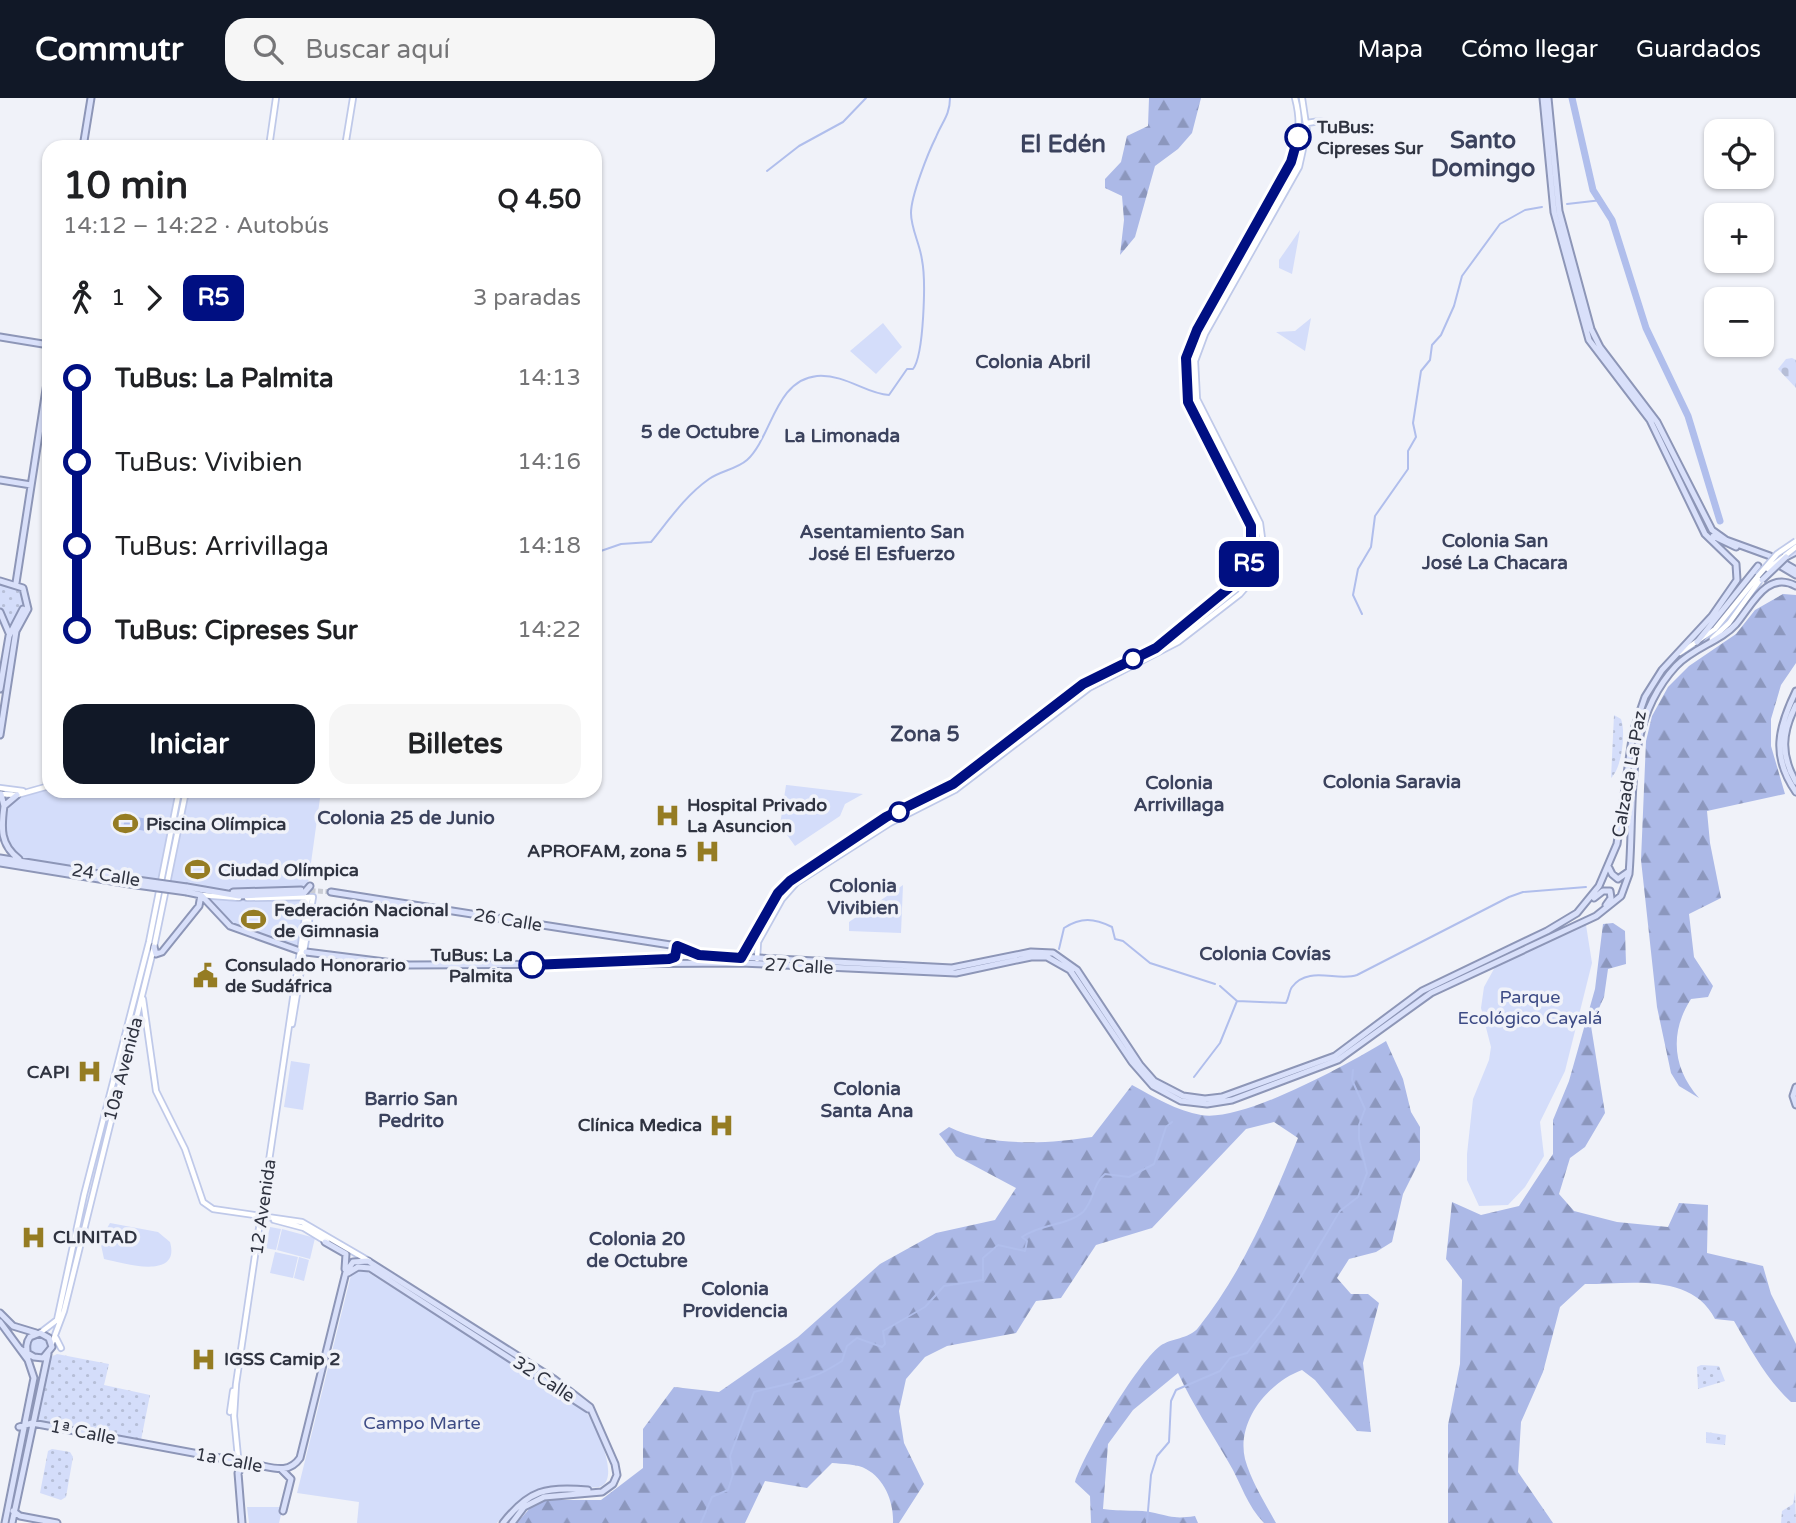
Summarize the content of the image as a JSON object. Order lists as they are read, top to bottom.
{
  "streets": {
    "main road": [
      "Calzada La Paz",
      "24 Calle",
      "26 Calle",
      "27 Calle",
      "10a Avenida",
      "12 Avenida",
      "32 Calle",
      "1ª Calle",
      "1a Calle"
    ]
  },
  "crossings": [
    ["Calzada La Paz", "27 Calle"],
    ["26 Calle", "27 Calle"],
    ["10a Avenida", "32 Calle"],
    ["12 Avenida", "32 Calle"],
    ["32 Calle", "1a Calle"],
    ["1ª Calle", "1a Calle"]
  ],
  "districts": [
    "Santo Domingo",
    "El Edén",
    "Colonia Abril",
    "5 de Octubre",
    "La Limonada",
    "Asentamiento San José El Esfuerzo",
    "Colonia San José La Chacara",
    "Zona 5",
    "Colonia Saravia",
    "Colonia Arrivillaga",
    "Colonia 25 de Junio",
    "Colonia Vivibien",
    "Colonia Covías",
    "Colonia Santa Ana",
    "Barrio San Pedrito",
    "Colonia 20 de Octubre",
    "Colonia Providencia"
  ],
  "parks": ["Parque Ecológico Cayalá", "Campo Marte"],
  "places": {
    "other": ["TuBus: Cipreses Sur", "TuBus: La Palmita"],
    "hospital": [
      "Hospital Privado La Asuncion",
      "APROFAM, zona 5",
      "CAPI",
      "Clínica Medica",
      "CLINITAD",
      "IGSS Camip 2"
    ],
    "sports": ["Piscina Olímpica", "Ciudad Olímpica", "Federación Nacional de Gimnasia"],
    "public building": ["Consulado Honorario de Sudáfrica"]
  },
  "lines": ["bus line R5"],
  "page": {
    "header": "Commutr",
    "search": "Buscar aquí",
    "nav": ["Mapa", "Cómo llegar", "Guardados"],
    "on_map": "R5",
    "map_buttons": ["+", "−"],
    "heading": ["10 min", "14:12 – 14:22 · Autobús", "Q 4.50"],
    "legs": ["1", "R5", "3 paradas"],
    "list": [
      {
        "name": "TuBus: La Palmita",
        "value": "14:13"
      },
      {
        "name": "TuBus: Vivibien",
        "value": "14:16"
      },
      {
        "name": "TuBus: Arrivillaga",
        "value": "14:18"
      },
      {
        "name": "TuBus: Cipreses Sur",
        "value": "14:22"
      }
    ],
    "buttons": ["Iniciar", "Billetes"]
  }
}
